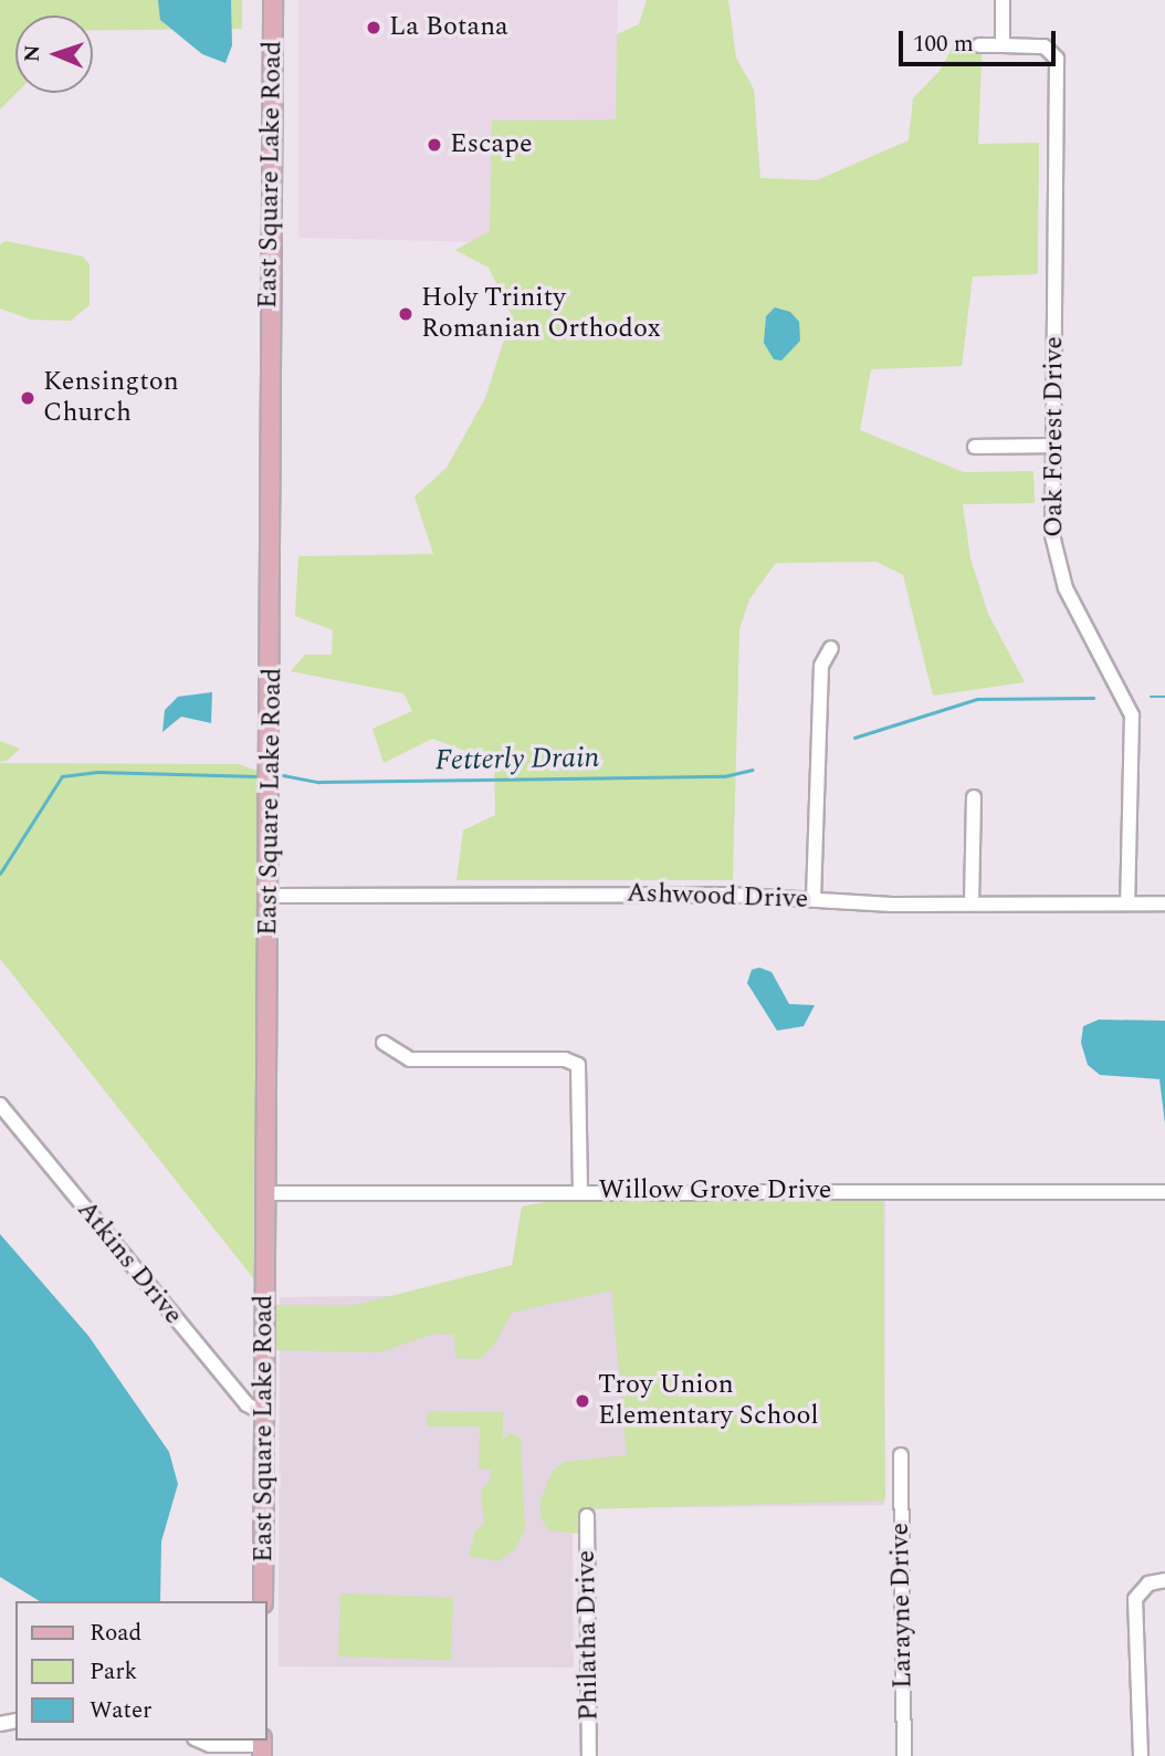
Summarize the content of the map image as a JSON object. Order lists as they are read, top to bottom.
{
  "streets": {
    "main road": ["East Square Lake Road"],
    "street": [
      "Oak Forest Drive",
      "Ashwood Drive",
      "Willow Grove Drive",
      "Atkins Drive",
      "Larayne Drive",
      "Philatha Drive"
    ]
  },
  "crossings": [
    ["East Square Lake Road", "Ashwood Drive"],
    ["East Square Lake Road", "Willow Grove Drive"],
    ["East Square Lake Road", "Atkins Drive"],
    ["Oak Forest Drive", "Ashwood Drive"]
  ],
  "water": ["Fetterly Drain"],
  "places": [
    "La Botana",
    "Escape",
    "Holy Trinity Romanian Orthodox",
    "Kensington Church",
    "Troy Union Elementary School"
  ],
  "legend": ["Road", "Park", "Water"],
  "scale_bar": "100 m",
  "north": "left"
}
